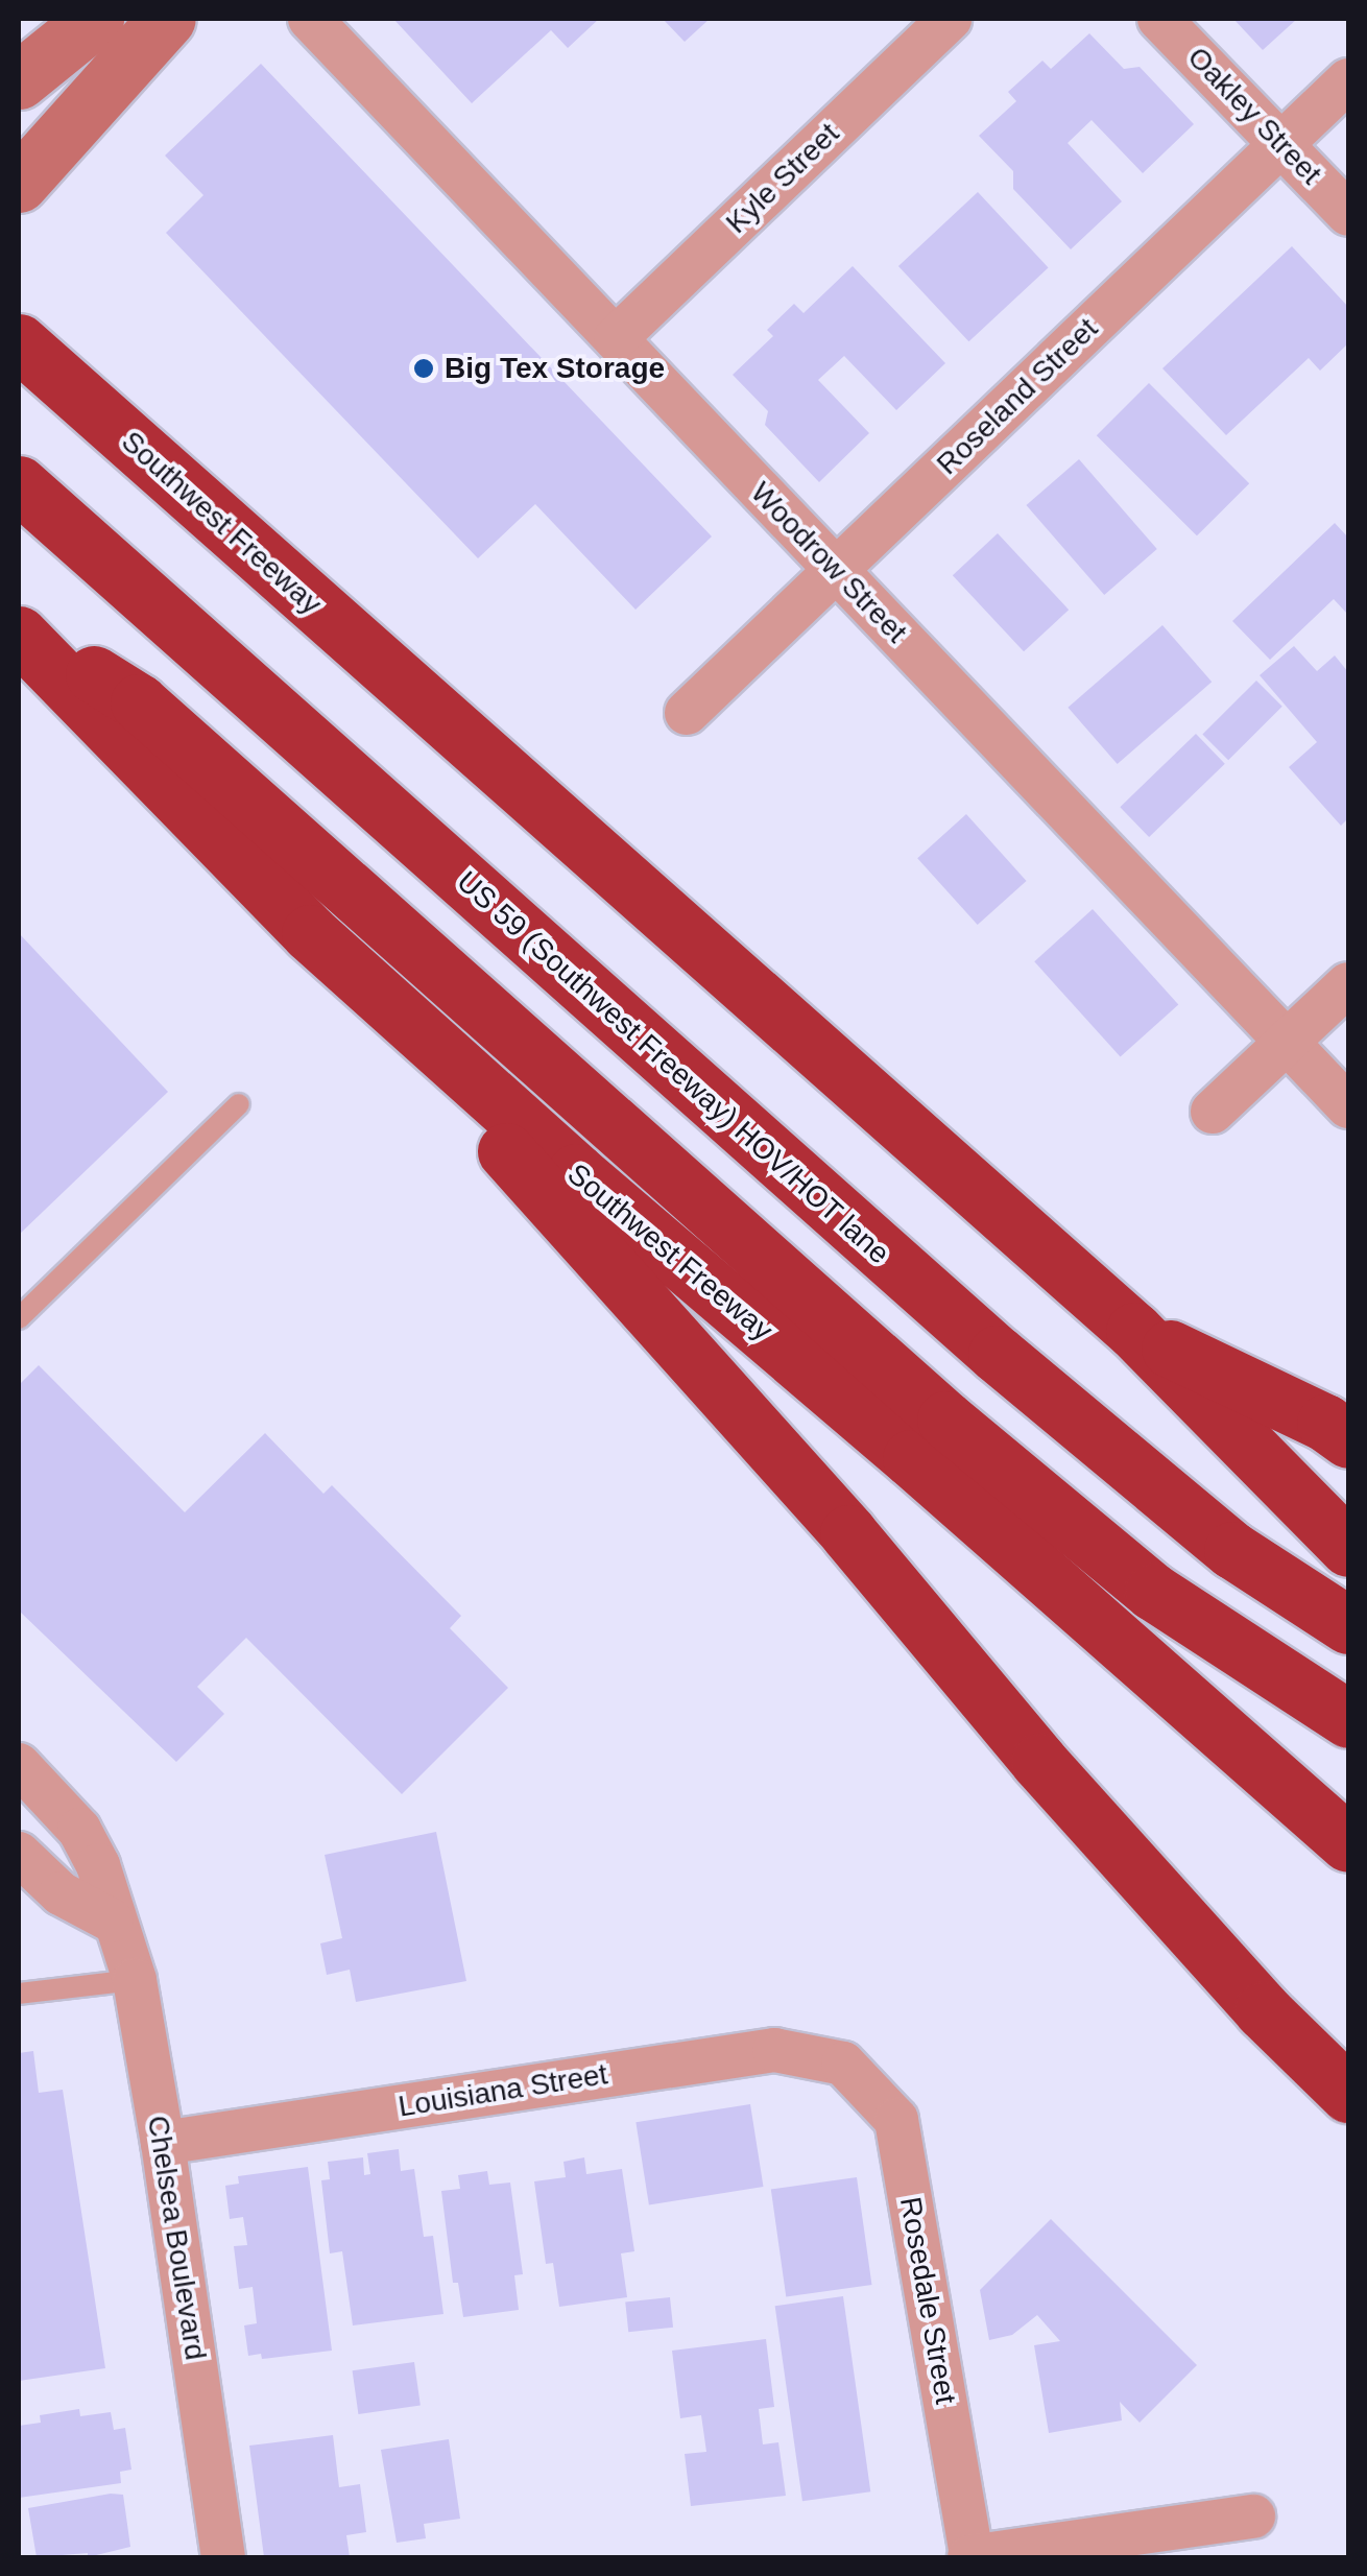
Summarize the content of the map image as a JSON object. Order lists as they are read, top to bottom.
{
  "streets": {
    "highway": ["Southwest Freeway", "US 59 (Southwest Freeway) HOV/HOT lane"],
    "street": [
      "Oakley Street",
      "Kyle Street",
      "Roseland Street",
      "Woodrow Street",
      "Louisiana Street",
      "Chelsea Boulevard",
      "Rosedale Street"
    ]
  },
  "crossings": [
    ["Oakley Street", "Roseland Street"],
    ["Kyle Street", "Woodrow Street"],
    ["Roseland Street", "Woodrow Street"],
    ["Louisiana Street", "Chelsea Boulevard"],
    ["Louisiana Street", "Rosedale Street"]
  ],
  "places": ["Big Tex Storage"]
}
